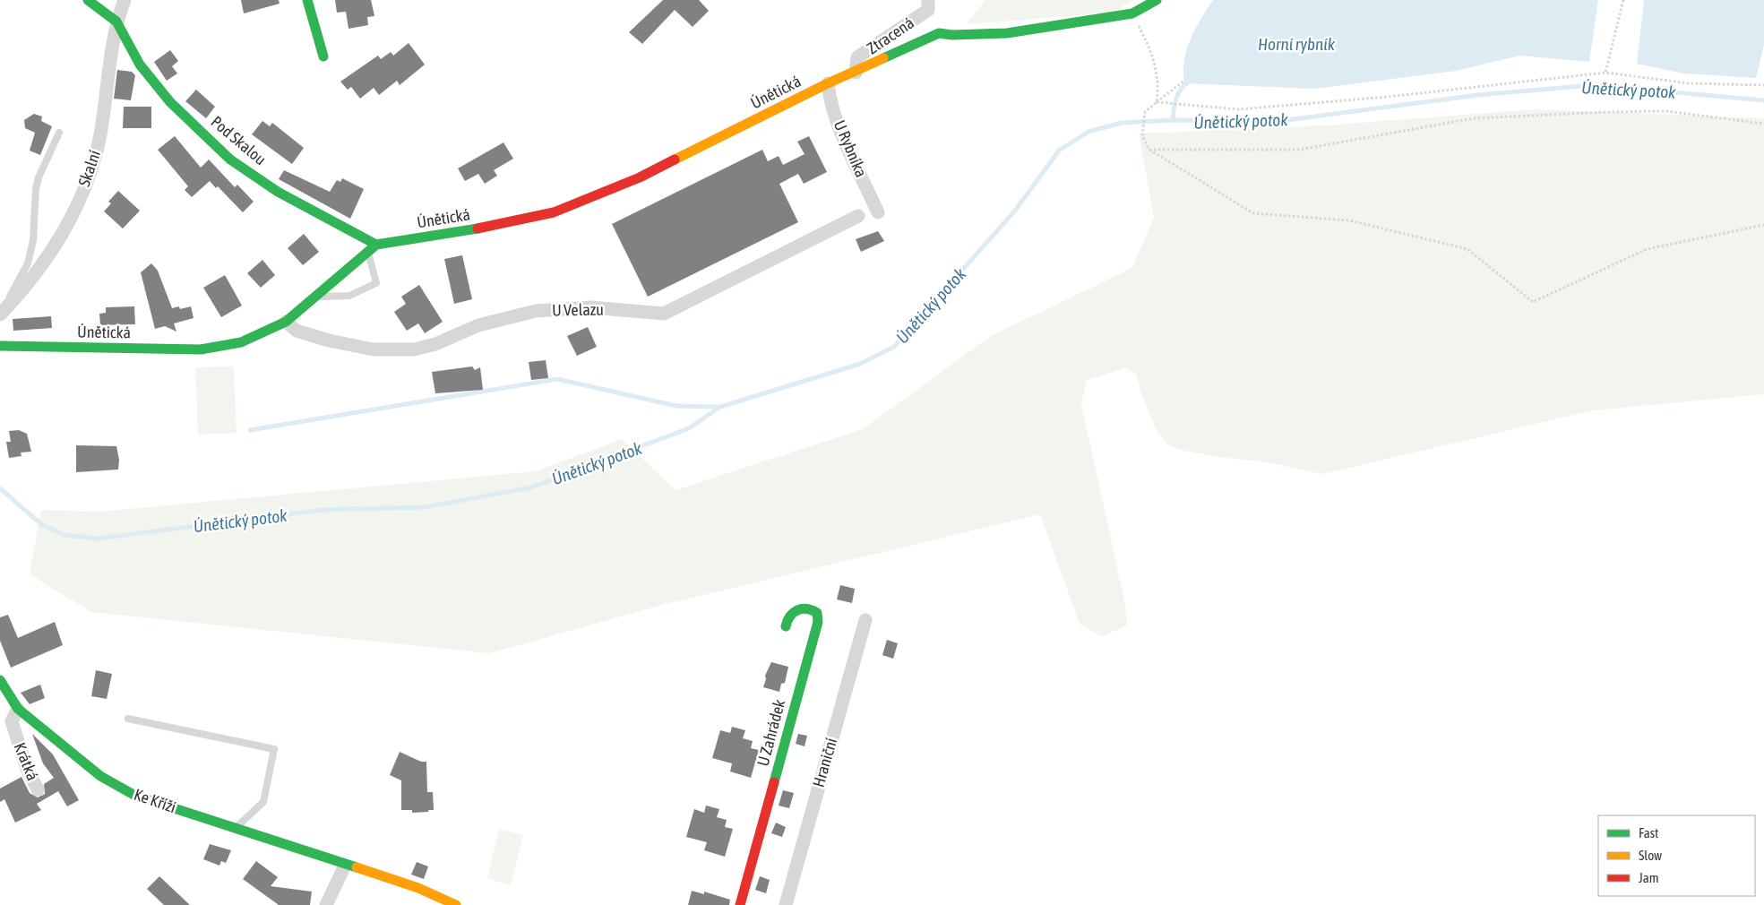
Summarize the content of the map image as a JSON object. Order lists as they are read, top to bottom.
{
  "streets": {
    "street": [
      "Ztracená",
      "Únětická",
      "Pod Skalou",
      "U Rybníka",
      "Skalní",
      "U Velazu",
      "U Zahrádek",
      "Krátká",
      "Hraniční",
      "Ke Kříži"
    ]
  },
  "crossings": [
    ["Ztracená", "Únětická"],
    ["Únětická", "Pod Skalou"],
    ["Únětická", "U Rybníka"],
    ["Únětická", "U Velazu"],
    ["Pod Skalou", "Skalní"],
    ["Krátká", "Ke Kříži"]
  ],
  "water": ["Horní rybník", "Únětický potok"],
  "legend": ["Fast", "Slow", "Jam"]
}
